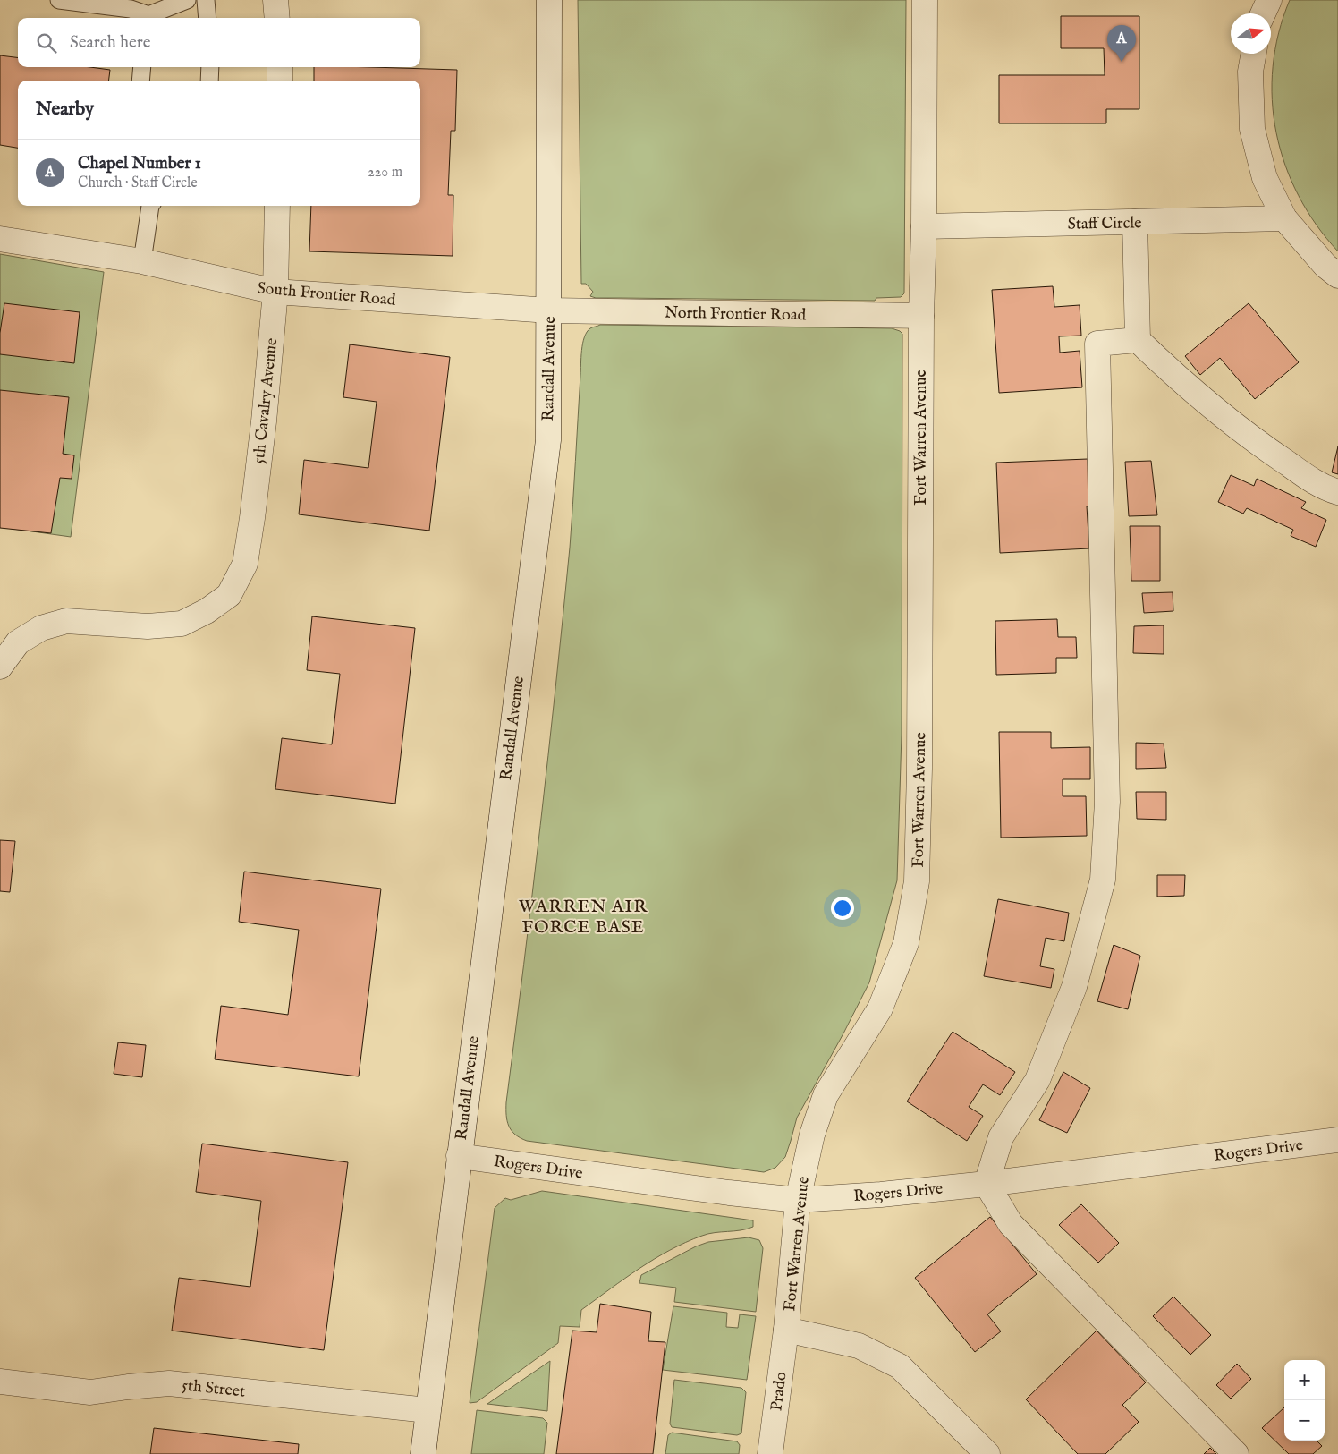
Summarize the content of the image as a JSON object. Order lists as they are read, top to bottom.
{
  "streets": {
    "street": [
      "Staff Circle",
      "South Frontier Road",
      "North Frontier Road",
      "Randall Avenue",
      "5th Cavalry Avenue",
      "Fort Warren Avenue",
      "Rogers Drive",
      "5th Street",
      "Prado"
    ]
  },
  "crossings": [
    ["Staff Circle", "Fort Warren Avenue"],
    ["South Frontier Road", "North Frontier Road"],
    ["South Frontier Road", "Randall Avenue"],
    ["South Frontier Road", "5th Cavalry Avenue"],
    ["North Frontier Road", "Randall Avenue"],
    ["North Frontier Road", "Fort Warren Avenue"],
    ["Randall Avenue", "Rogers Drive"],
    ["Randall Avenue", "5th Street"],
    ["Fort Warren Avenue", "Rogers Drive"],
    ["Fort Warren Avenue", "Prado"]
  ],
  "districts": ["WARREN AIR FORCE BASE"],
  "north": "right",
  "page": {
    "search": "Search here",
    "pins": "A",
    "heading": "Nearby",
    "list": [
      {
        "mark": "A",
        "name": "Chapel Number 1",
        "note": "Church · Staff Circle",
        "value": "220 m"
      }
    ],
    "map_buttons": ["+", "−"]
  }
}
